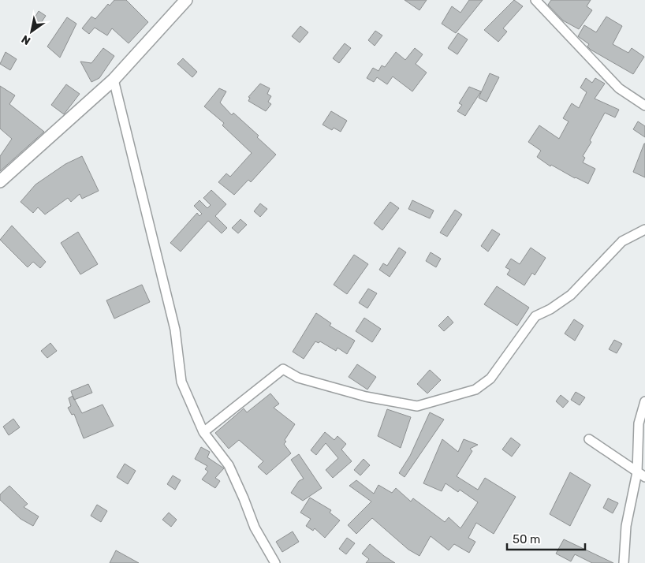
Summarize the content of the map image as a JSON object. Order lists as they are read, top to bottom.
{
  "scale_bar": "50 m",
  "north": "bottom left"
}
